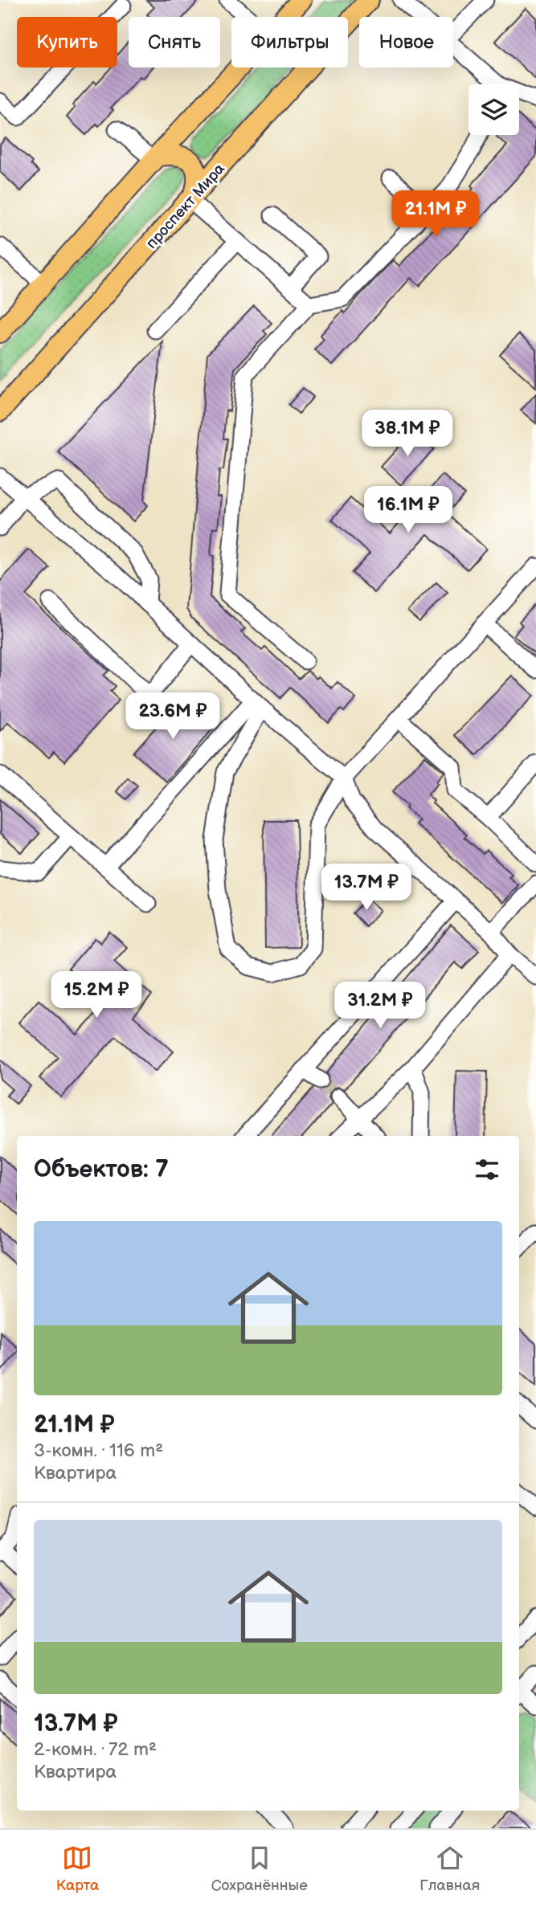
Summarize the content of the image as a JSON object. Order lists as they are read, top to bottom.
{
  "streets": {
    "main road": ["проспект Мира"]
  },
  "page": {
    "chip": [
      "Купить",
      "Снять",
      "Фильтры",
      "Новое"
    ],
    "price": [
      "21.1M ₽",
      "38.1M ₽",
      "16.1M ₽",
      "23.6M ₽",
      "13.7M ₽",
      "15.2M ₽",
      "31.2M ₽"
    ],
    "heading": "Объектов: 7",
    "list": [
      {
        "name": "21.1M ₽",
        "note": "3-комн. · 116 m² · Квартира"
      },
      {
        "name": "13.7M ₽",
        "note": "2-комн. · 72 m² · Квартира"
      }
    ],
    "tabs": ["Карта", "Сохранённые", "Главная"]
  }
}
